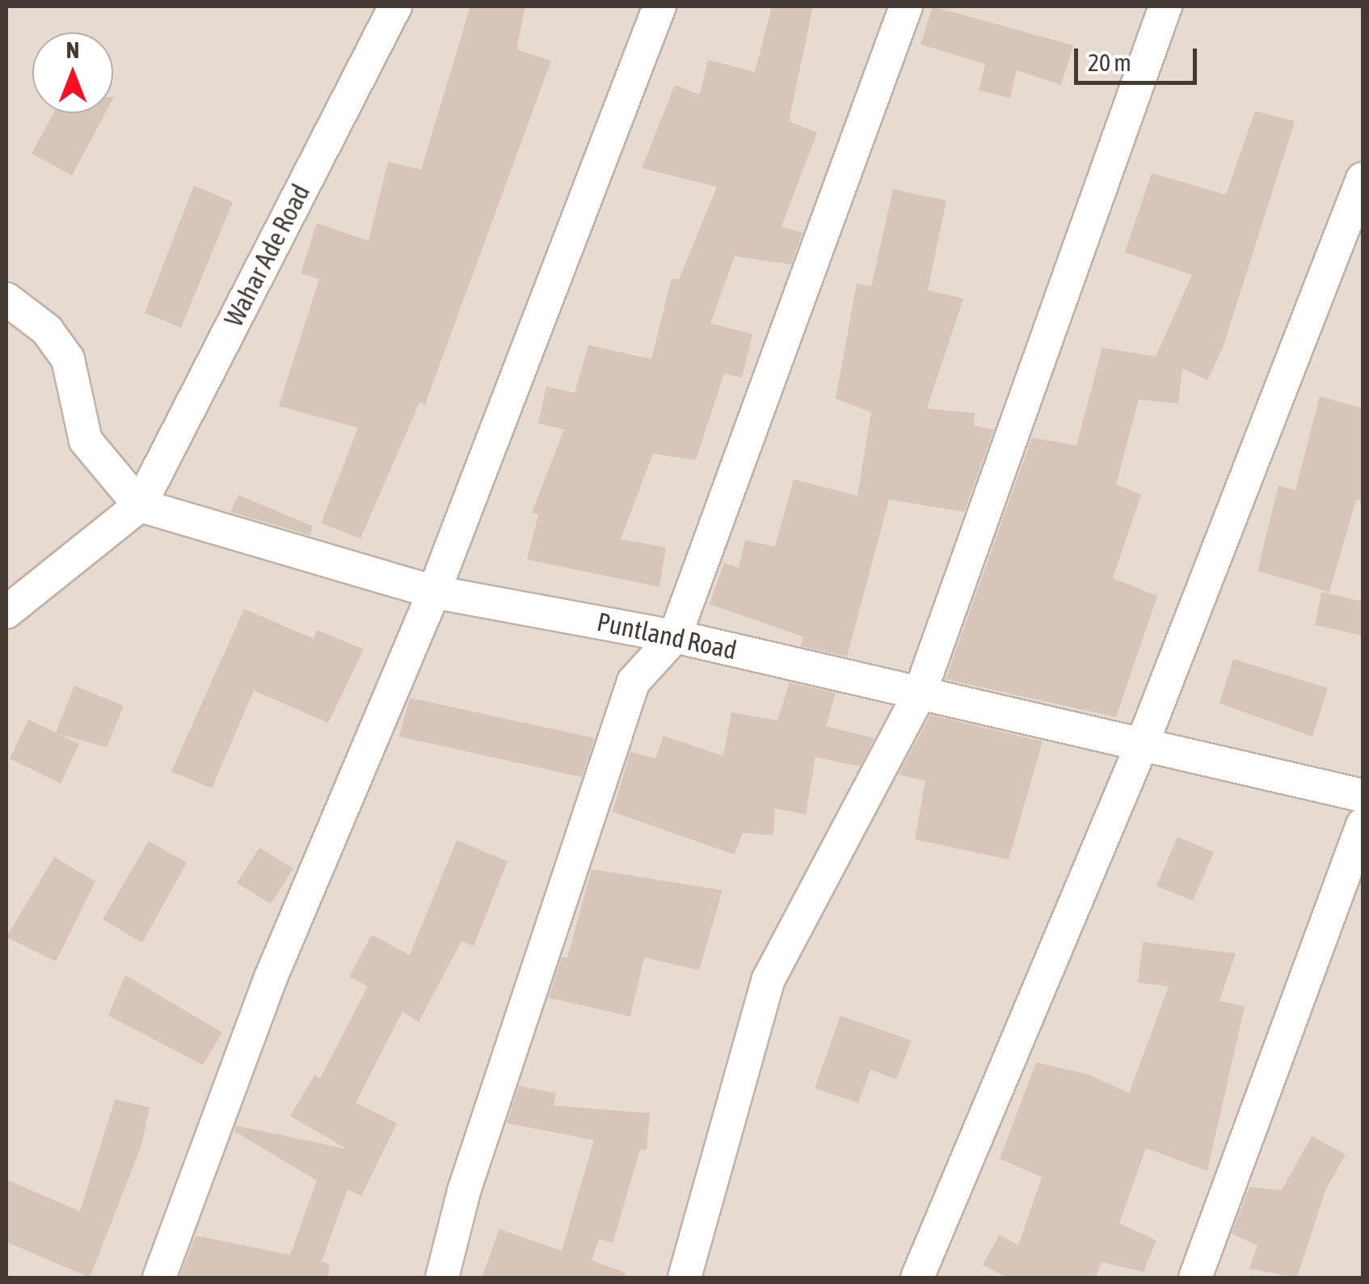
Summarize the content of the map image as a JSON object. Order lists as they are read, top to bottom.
{
  "streets": {
    "street": ["Wahar Ade Road", "Puntland Road"]
  },
  "crossings": [
    ["Wahar Ade Road", "Puntland Road"]
  ],
  "scale_bar": "20 m",
  "north": "top"
}
